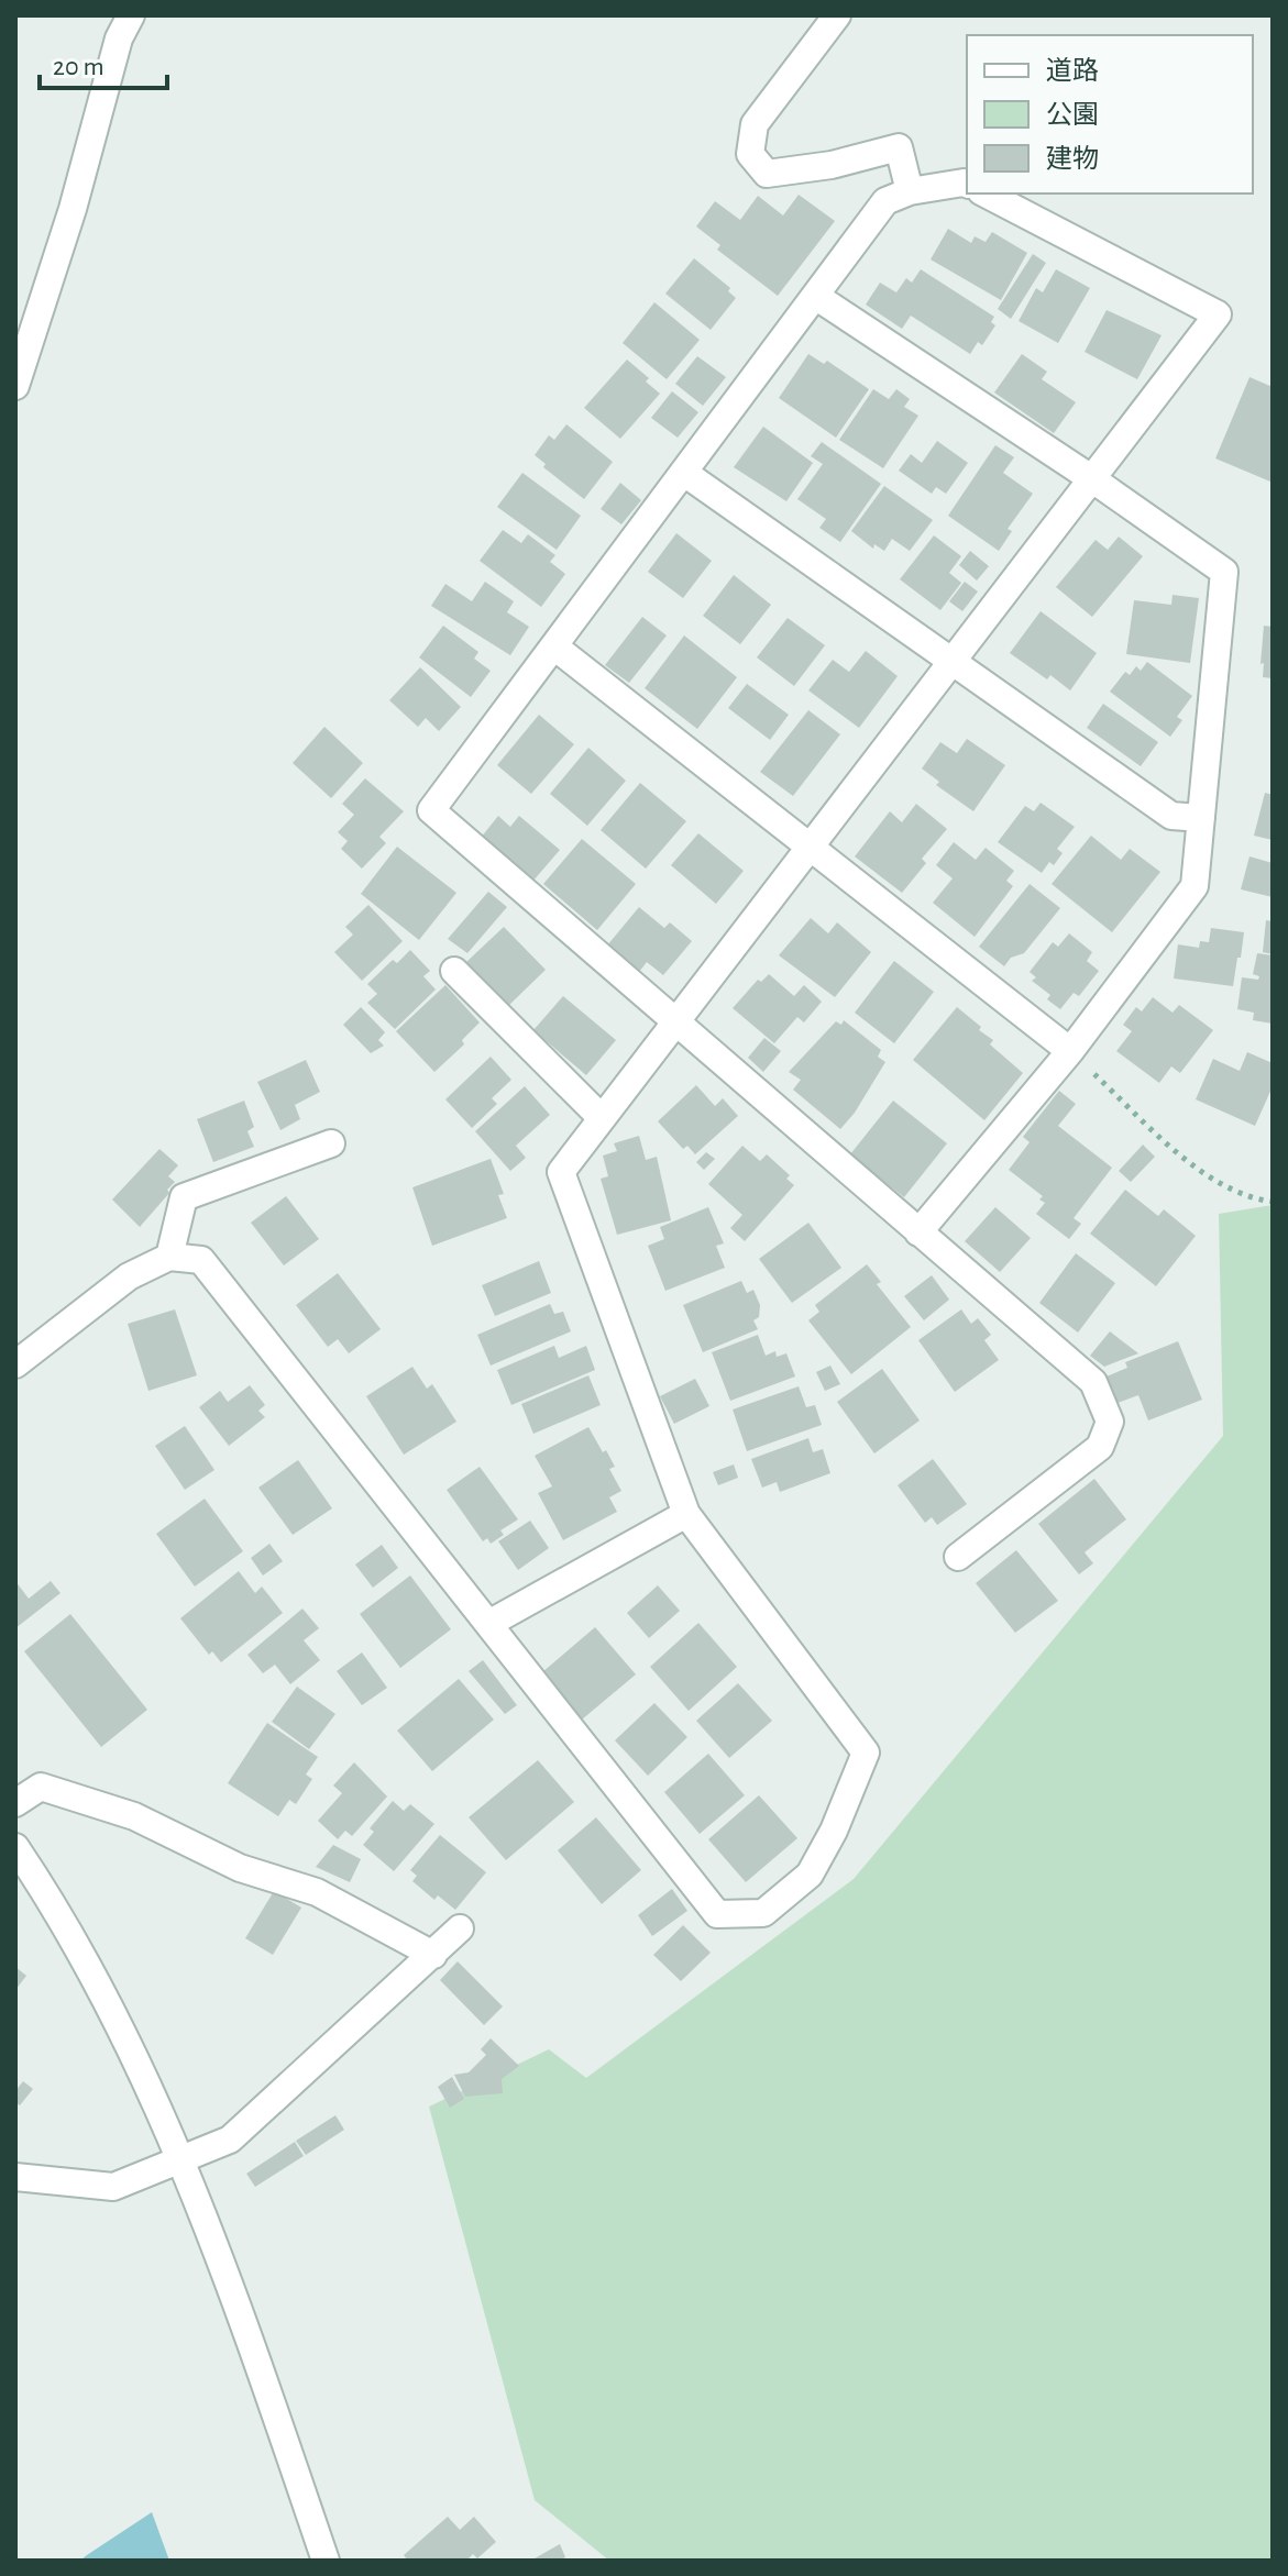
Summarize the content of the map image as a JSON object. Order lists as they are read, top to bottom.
{
  "legend": ["道路", "公園", "建物"],
  "scale_bar": "20 m"
}
